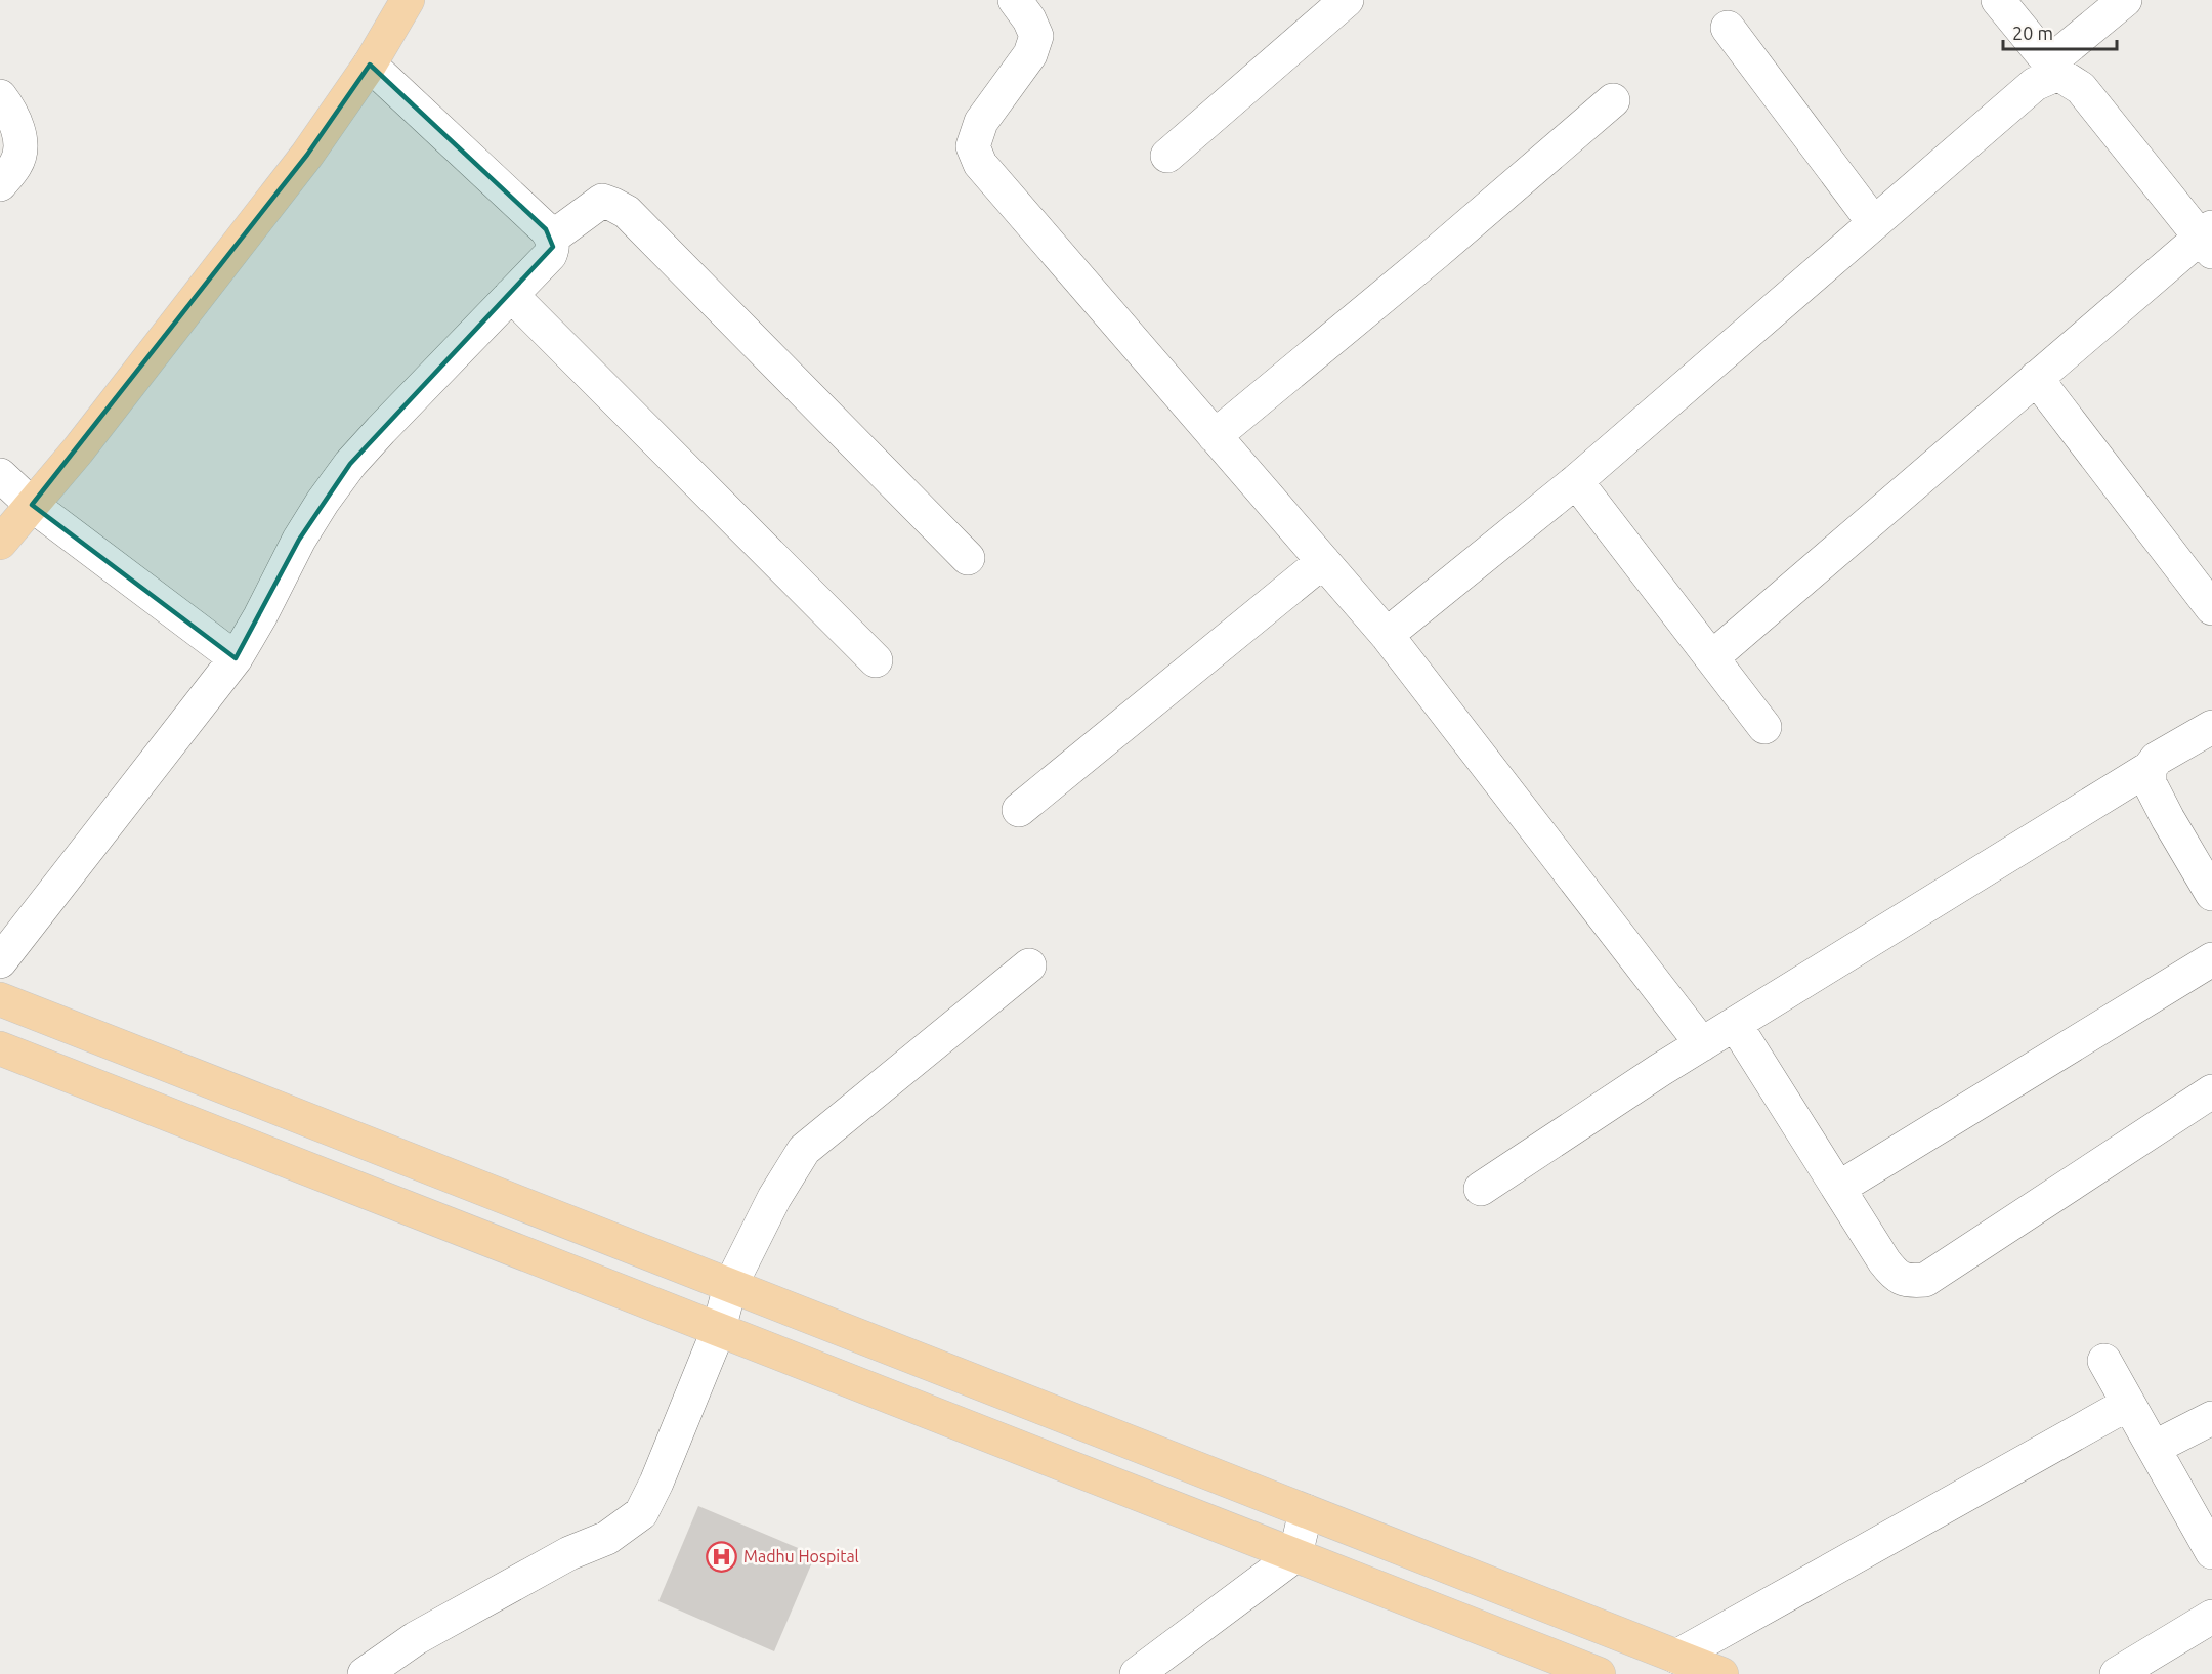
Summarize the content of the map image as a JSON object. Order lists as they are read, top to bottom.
{
  "places": {
    "hospital": ["Madhu Hospital"]
  },
  "scale_bar": "20 m"
}
